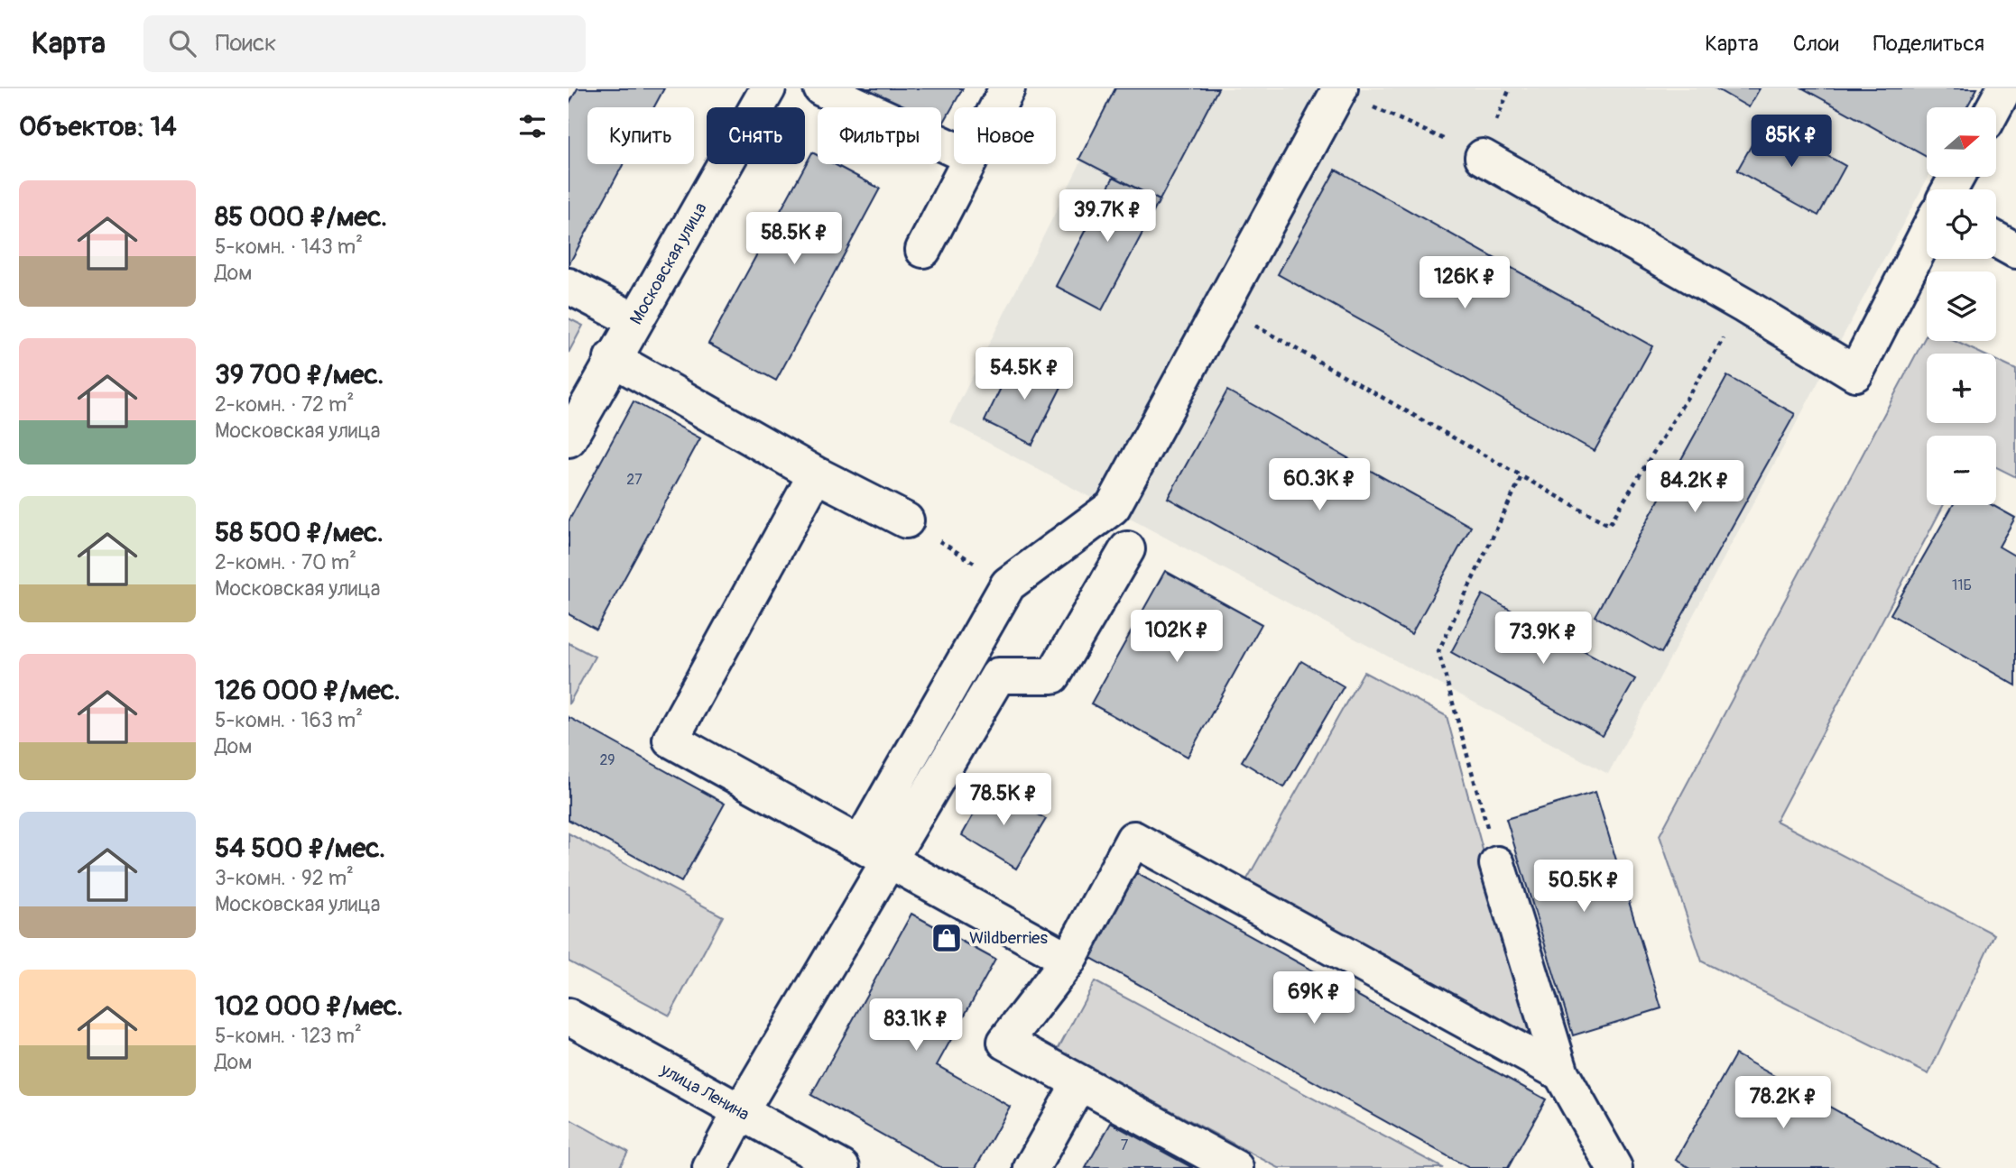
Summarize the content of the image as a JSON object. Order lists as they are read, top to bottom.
{
  "streets": {
    "street": ["Московская улица", "улица Ленина"]
  },
  "places": {
    "shop": ["Wildberries"]
  },
  "house_numbers": [
    "27",
    "11Б",
    "29",
    "7"
  ],
  "north": "right",
  "page": {
    "header": "Карта",
    "search": "Поиск",
    "nav": ["Карта", "Слои", "Поделиться"],
    "heading": "Объектов: 14",
    "map_buttons": ["+", "−"],
    "chip": [
      "Купить",
      "Снять",
      "Фильтры",
      "Новое"
    ],
    "price": [
      "85K ₽",
      "39.7K ₽",
      "58.5K ₽",
      "126K ₽",
      "54.5K ₽",
      "60.3K ₽",
      "84.2K ₽",
      "102K ₽",
      "73.9K ₽",
      "78.5K ₽",
      "50.5K ₽",
      "69K ₽",
      "83.1K ₽",
      "78.2K ₽"
    ],
    "list": [
      {
        "name": "85 000 ₽/мес.",
        "note": "5-комн. · 143 m² · Дом"
      },
      {
        "name": "39 700 ₽/мес.",
        "note": "2-комн. · 72 m² · Московская улица"
      },
      {
        "name": "58 500 ₽/мес.",
        "note": "2-комн. · 70 m² · Московская улица"
      },
      {
        "name": "126 000 ₽/мес.",
        "note": "5-комн. · 163 m² · Дом"
      },
      {
        "name": "54 500 ₽/мес.",
        "note": "3-комн. · 92 m² · Московская улица"
      },
      {
        "name": "102 000 ₽/мес.",
        "note": "5-комн. · 123 m² · Дом"
      }
    ]
  }
}
